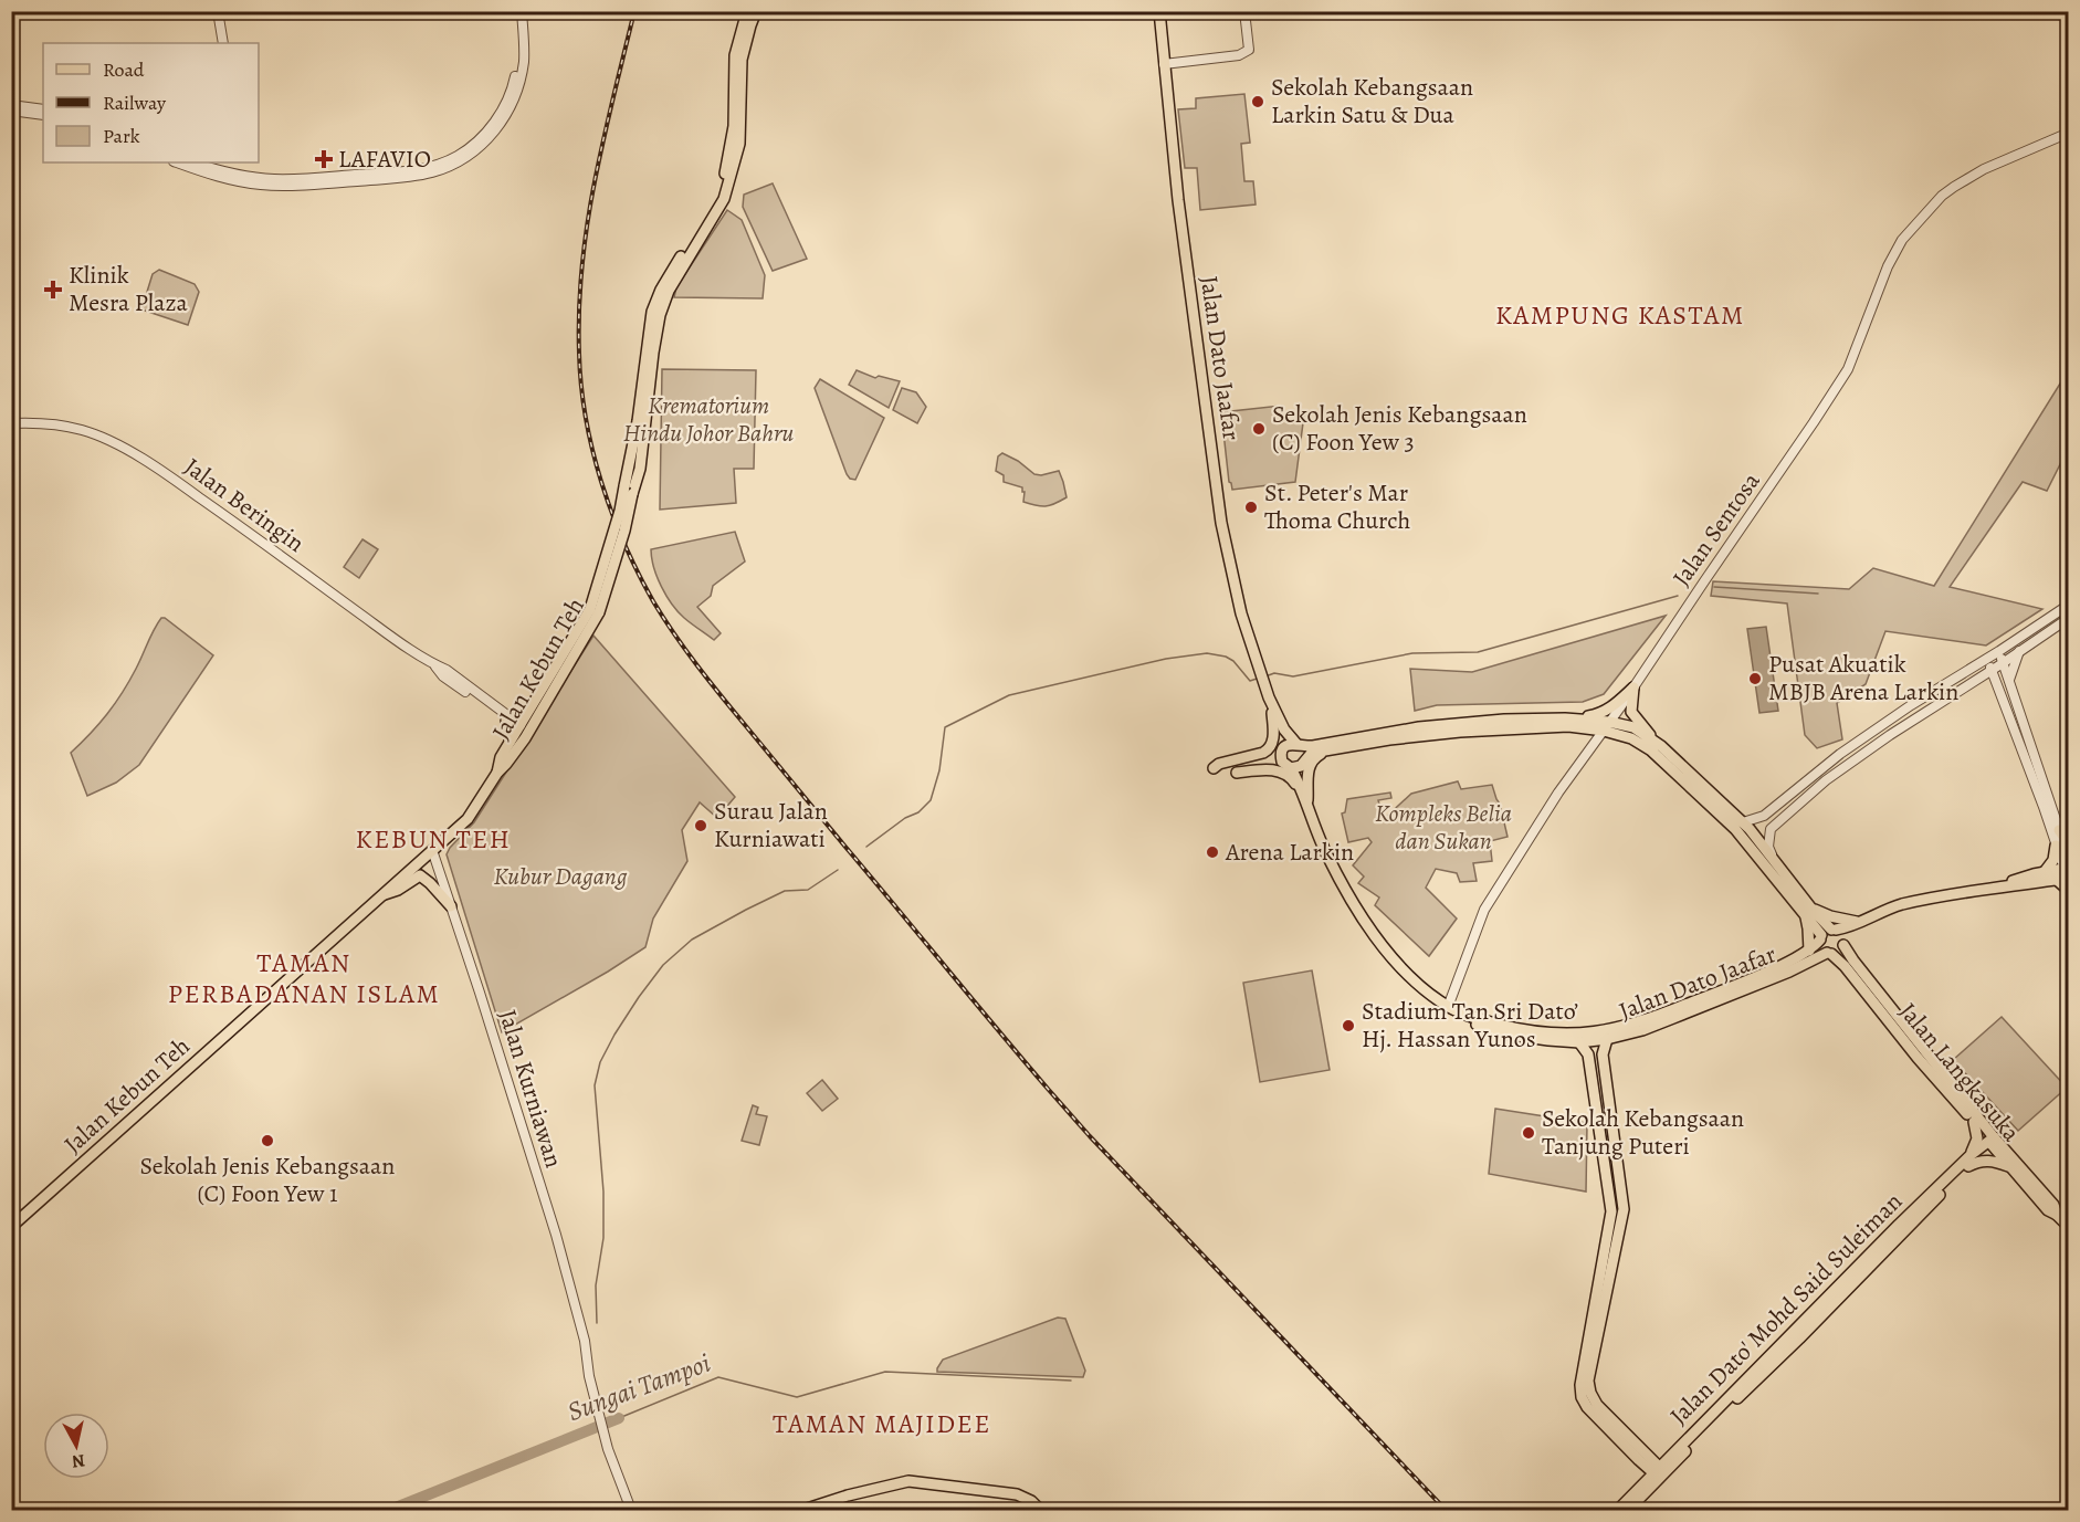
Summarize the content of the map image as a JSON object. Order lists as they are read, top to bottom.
{
  "streets": {
    "main road": [
      "Jalan Dato Jaafar",
      "Jalan Kebun Teh",
      "Jalan Langkasuka",
      "Jalan Dato' Mohd Said Suleiman"
    ],
    "street": ["Jalan Beringin", "Jalan Sentosa", "Jalan Kurniawan"]
  },
  "crossings": [
    ["Jalan Dato Jaafar", "Jalan Sentosa"],
    ["Jalan Dato Jaafar", "Jalan Langkasuka"],
    ["Jalan Beringin", "Jalan Kebun Teh"],
    ["Jalan Kebun Teh", "Jalan Kurniawan"],
    ["Jalan Langkasuka", "Jalan Dato' Mohd Said Suleiman"]
  ],
  "districts": [
    "KAMPUNG KASTAM",
    "KEBUN TEH",
    "TAMAN PERBADANAN ISLAM",
    "TAMAN MAJIDEE"
  ],
  "water": ["Sungai Tampoi"],
  "parks": ["Krematorium Hindu Johor Bahru", "Kompleks Belia dan Sukan", "Kubur Dagang"],
  "places": {
    "other": [
      "Sekolah Kebangsaan Larkin Satu & Dua",
      "Sekolah Jenis Kebangsaan (C) Foon Yew 3",
      "St. Peter's Mar Thoma Church",
      "Pusat Akuatik MBJB Arena Larkin",
      "Surau Jalan Kurniawati",
      "Arena Larkin",
      "Stadium Tan Sri Dato’ Hj. Hassan Yunos",
      "Sekolah Kebangsaan Tanjung Puteri",
      "Sekolah Jenis Kebangsaan (C) Foon Yew 1"
    ],
    "health": ["LAFAVIO", "Klinik Mesra Plaza"]
  },
  "legend": ["Road", "Railway", "Park"],
  "north": "bottom"
}
